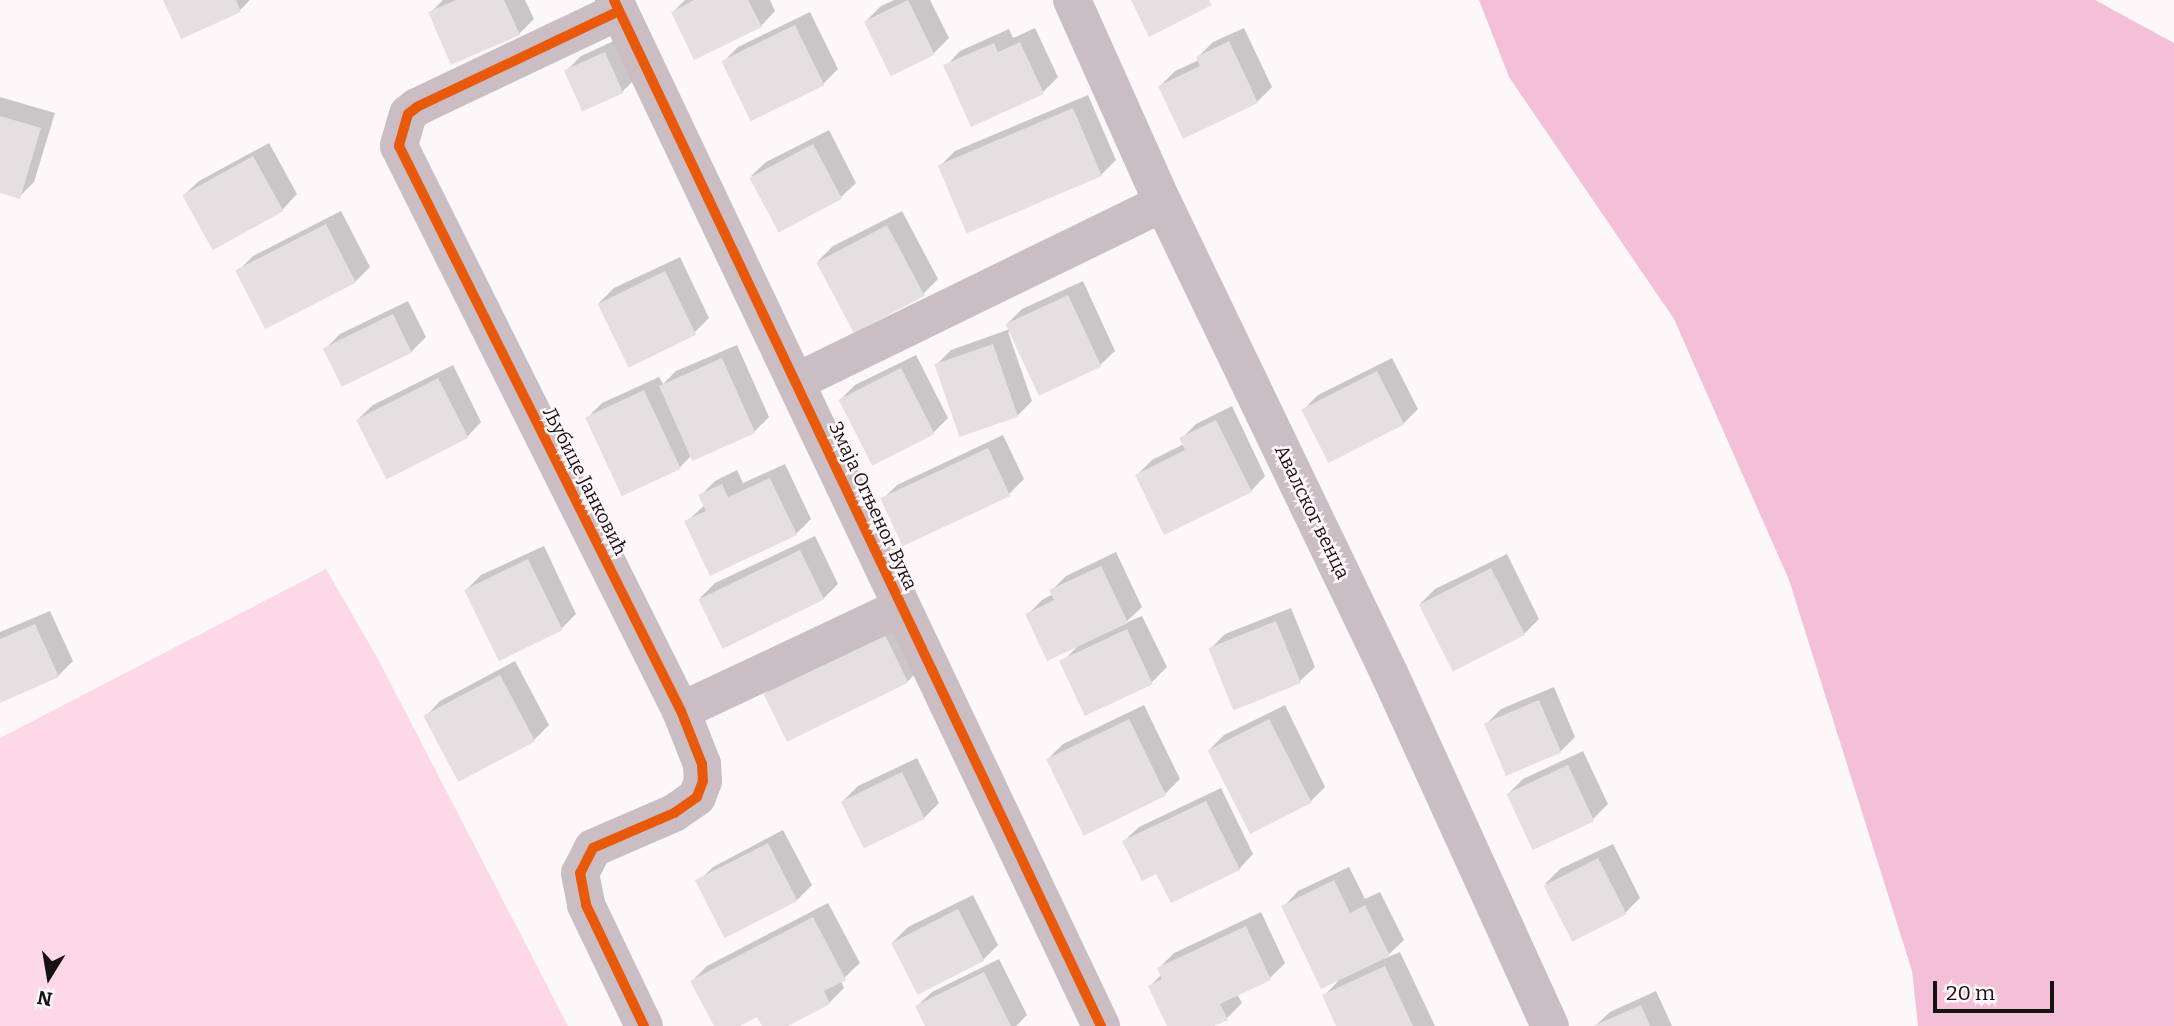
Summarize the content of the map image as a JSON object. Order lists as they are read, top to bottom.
{
  "streets": {
    "street": ["Љубице Јанковић", "Змаја Огњеног Вука", "Авалског венца"]
  },
  "crossings": [
    ["Љубице Јанковић", "Змаја Огњеног Вука"]
  ],
  "scale_bar": "20 m",
  "north": "bottom"
}
